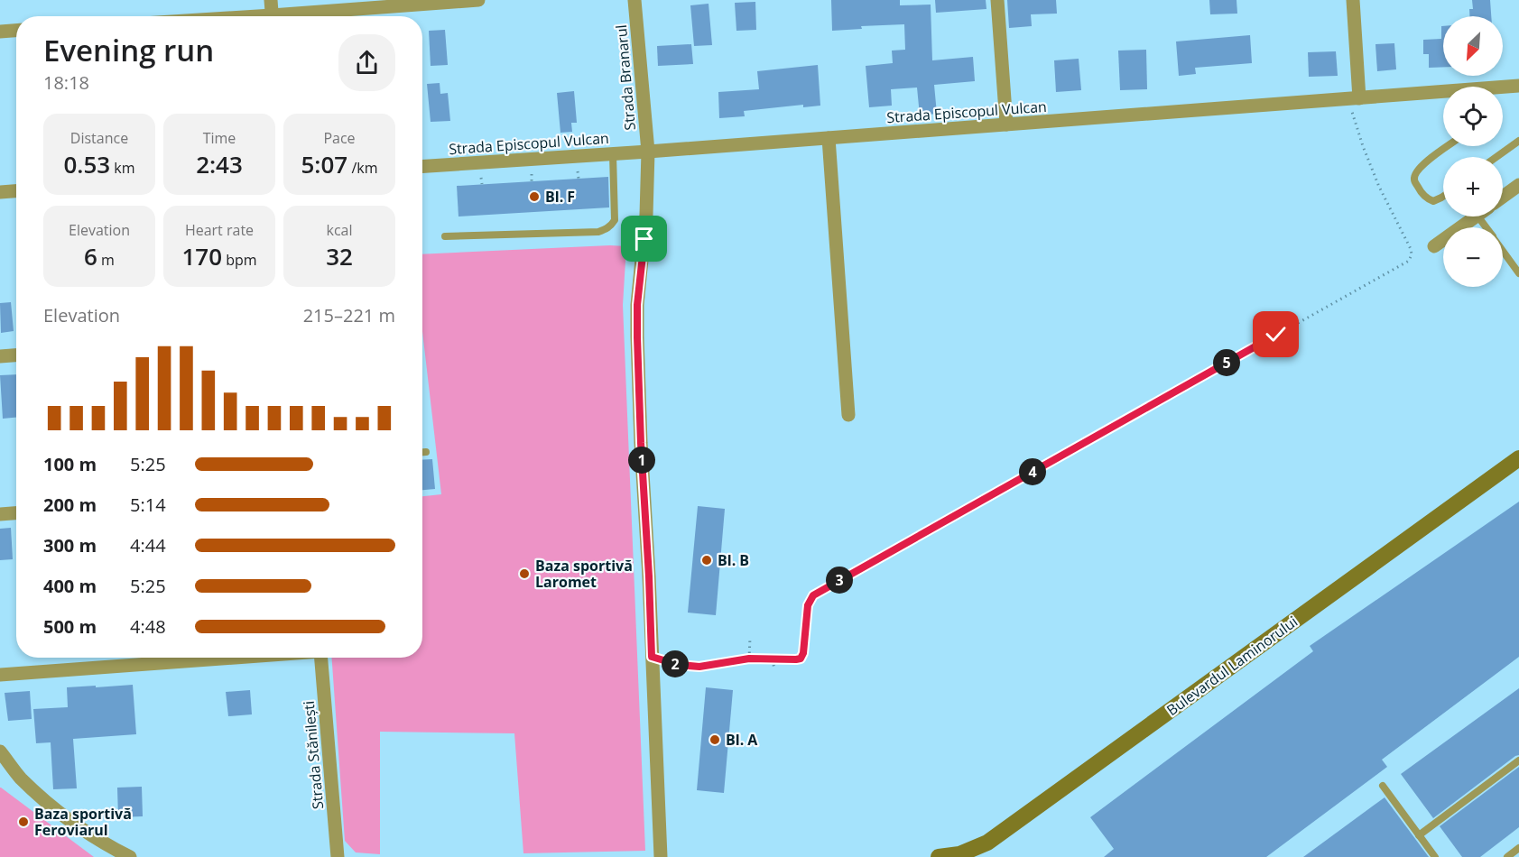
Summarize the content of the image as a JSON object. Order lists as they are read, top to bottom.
{
  "streets": {
    "street": [
      "Strada Branarul",
      "Strada Episcopul Vulcan",
      "Bulevardul Laminorului",
      "Strada Stănilești"
    ]
  },
  "crossings": [
    ["Strada Branarul", "Strada Episcopul Vulcan"]
  ],
  "places": [
    "Bl. F",
    "Bl. B",
    "Baza sportivă Laromet",
    "Bl. A",
    "Baza sportivă Feroviarul"
  ],
  "north": "bottom left",
  "page": {
    "map_buttons": ["+", "−"],
    "heading": ["Evening run", "18:18"],
    "stats": [
      ["Distance", "0.53 km"],
      ["Time", "2:43"],
      ["Pace", "5:07 /km"],
      ["Elevation", "6 m"],
      ["Heart rate", "170 bpm"],
      ["kcal", "32"]
    ],
    "chart": ["Elevation", "215–221 m"],
    "pins": [
      "5",
      "1",
      "4",
      "3",
      "2"
    ],
    "list": [
      {
        "name": "100 m",
        "note": "5:25"
      },
      {
        "name": "200 m",
        "note": "5:14"
      },
      {
        "name": "300 m",
        "note": "4:44"
      },
      {
        "name": "400 m",
        "note": "5:25"
      },
      {
        "name": "500 m",
        "note": "4:48"
      }
    ]
  }
}
